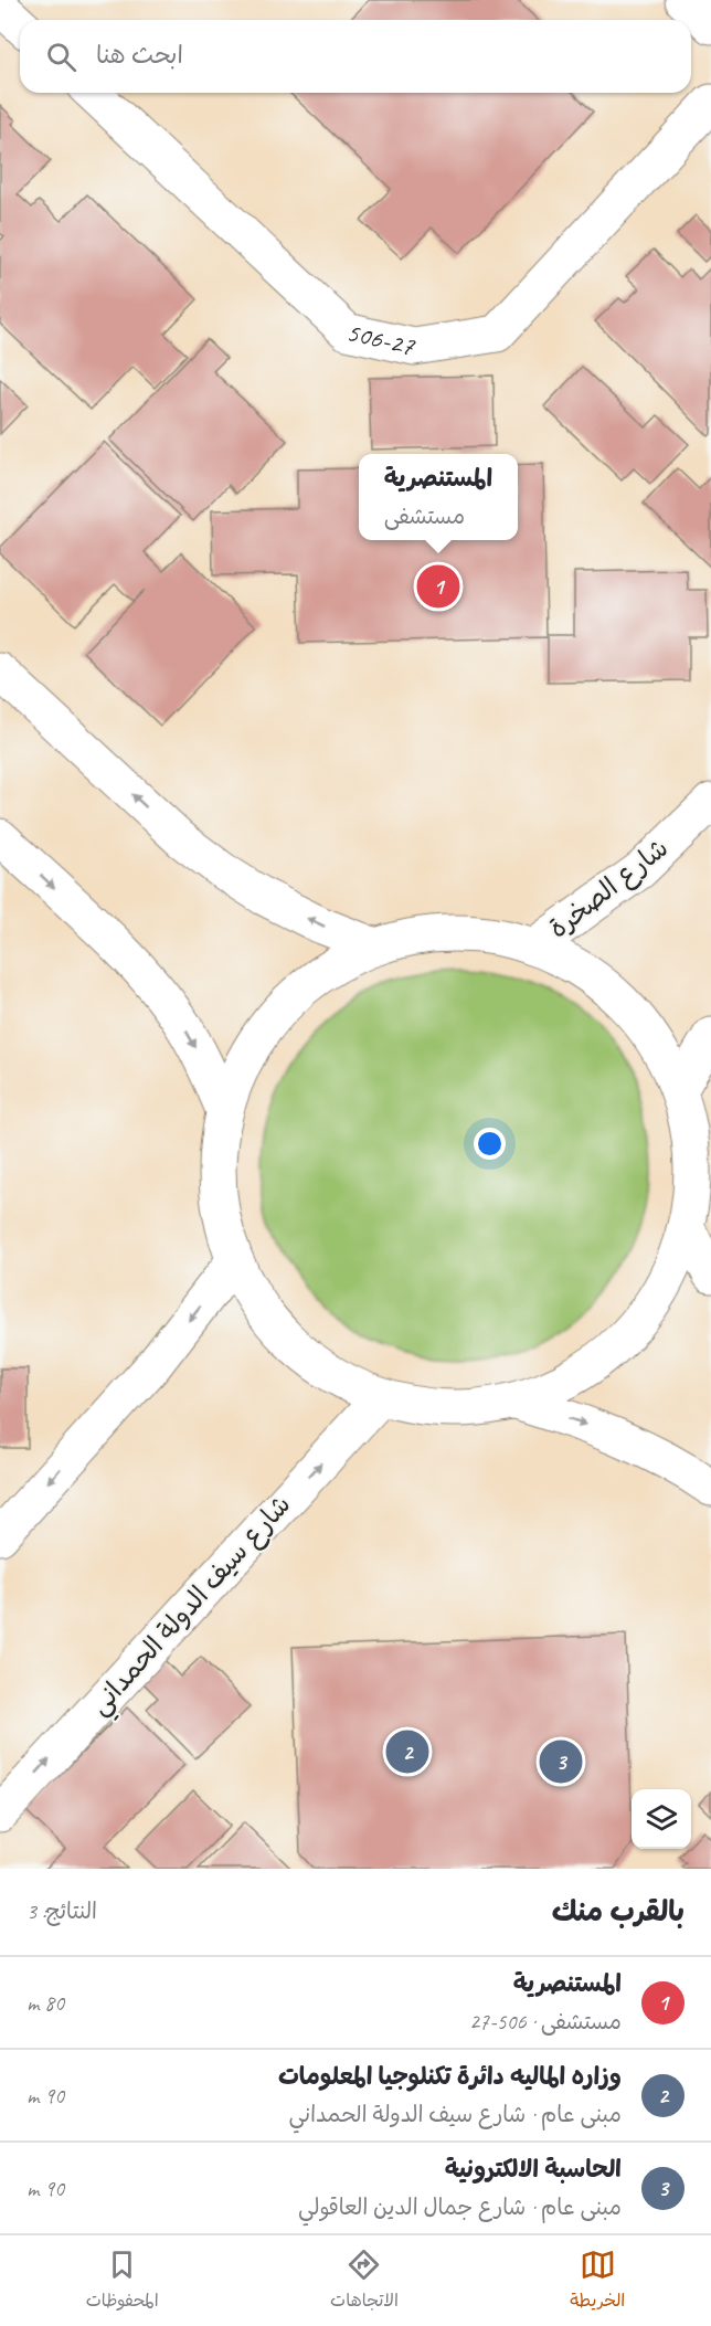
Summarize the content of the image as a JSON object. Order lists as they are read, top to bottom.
{
  "streets": {
    "street": ["506-27", "شارع الصخرة", "شارع سيف الدولة الحمداني"]
  },
  "page": {
    "search": "ابحث هنا",
    "popup": ["المستنصرية", "مستشفى"],
    "pins": ["1", "2", "3"],
    "heading": ["بالقرب منك", "النتائج: 3"],
    "list": [
      {
        "mark": "1",
        "name": "المستنصرية",
        "note": "مستشفى · 506-27",
        "value": "80 m"
      },
      {
        "mark": "2",
        "name": "وزاره الماليه دائرة تكنلوجيا المعلومات",
        "note": "مبنى عام · شارع سيف الدولة الحمداني",
        "value": "90 m"
      },
      {
        "mark": "3",
        "name": "الحاسبة الالكترونية",
        "note": "مبنى عام · شارع جمال الدين العاقولي",
        "value": "90 m"
      }
    ],
    "nav": ["الخريطة", "الاتجاهات", "المحفوظات"]
  }
}
